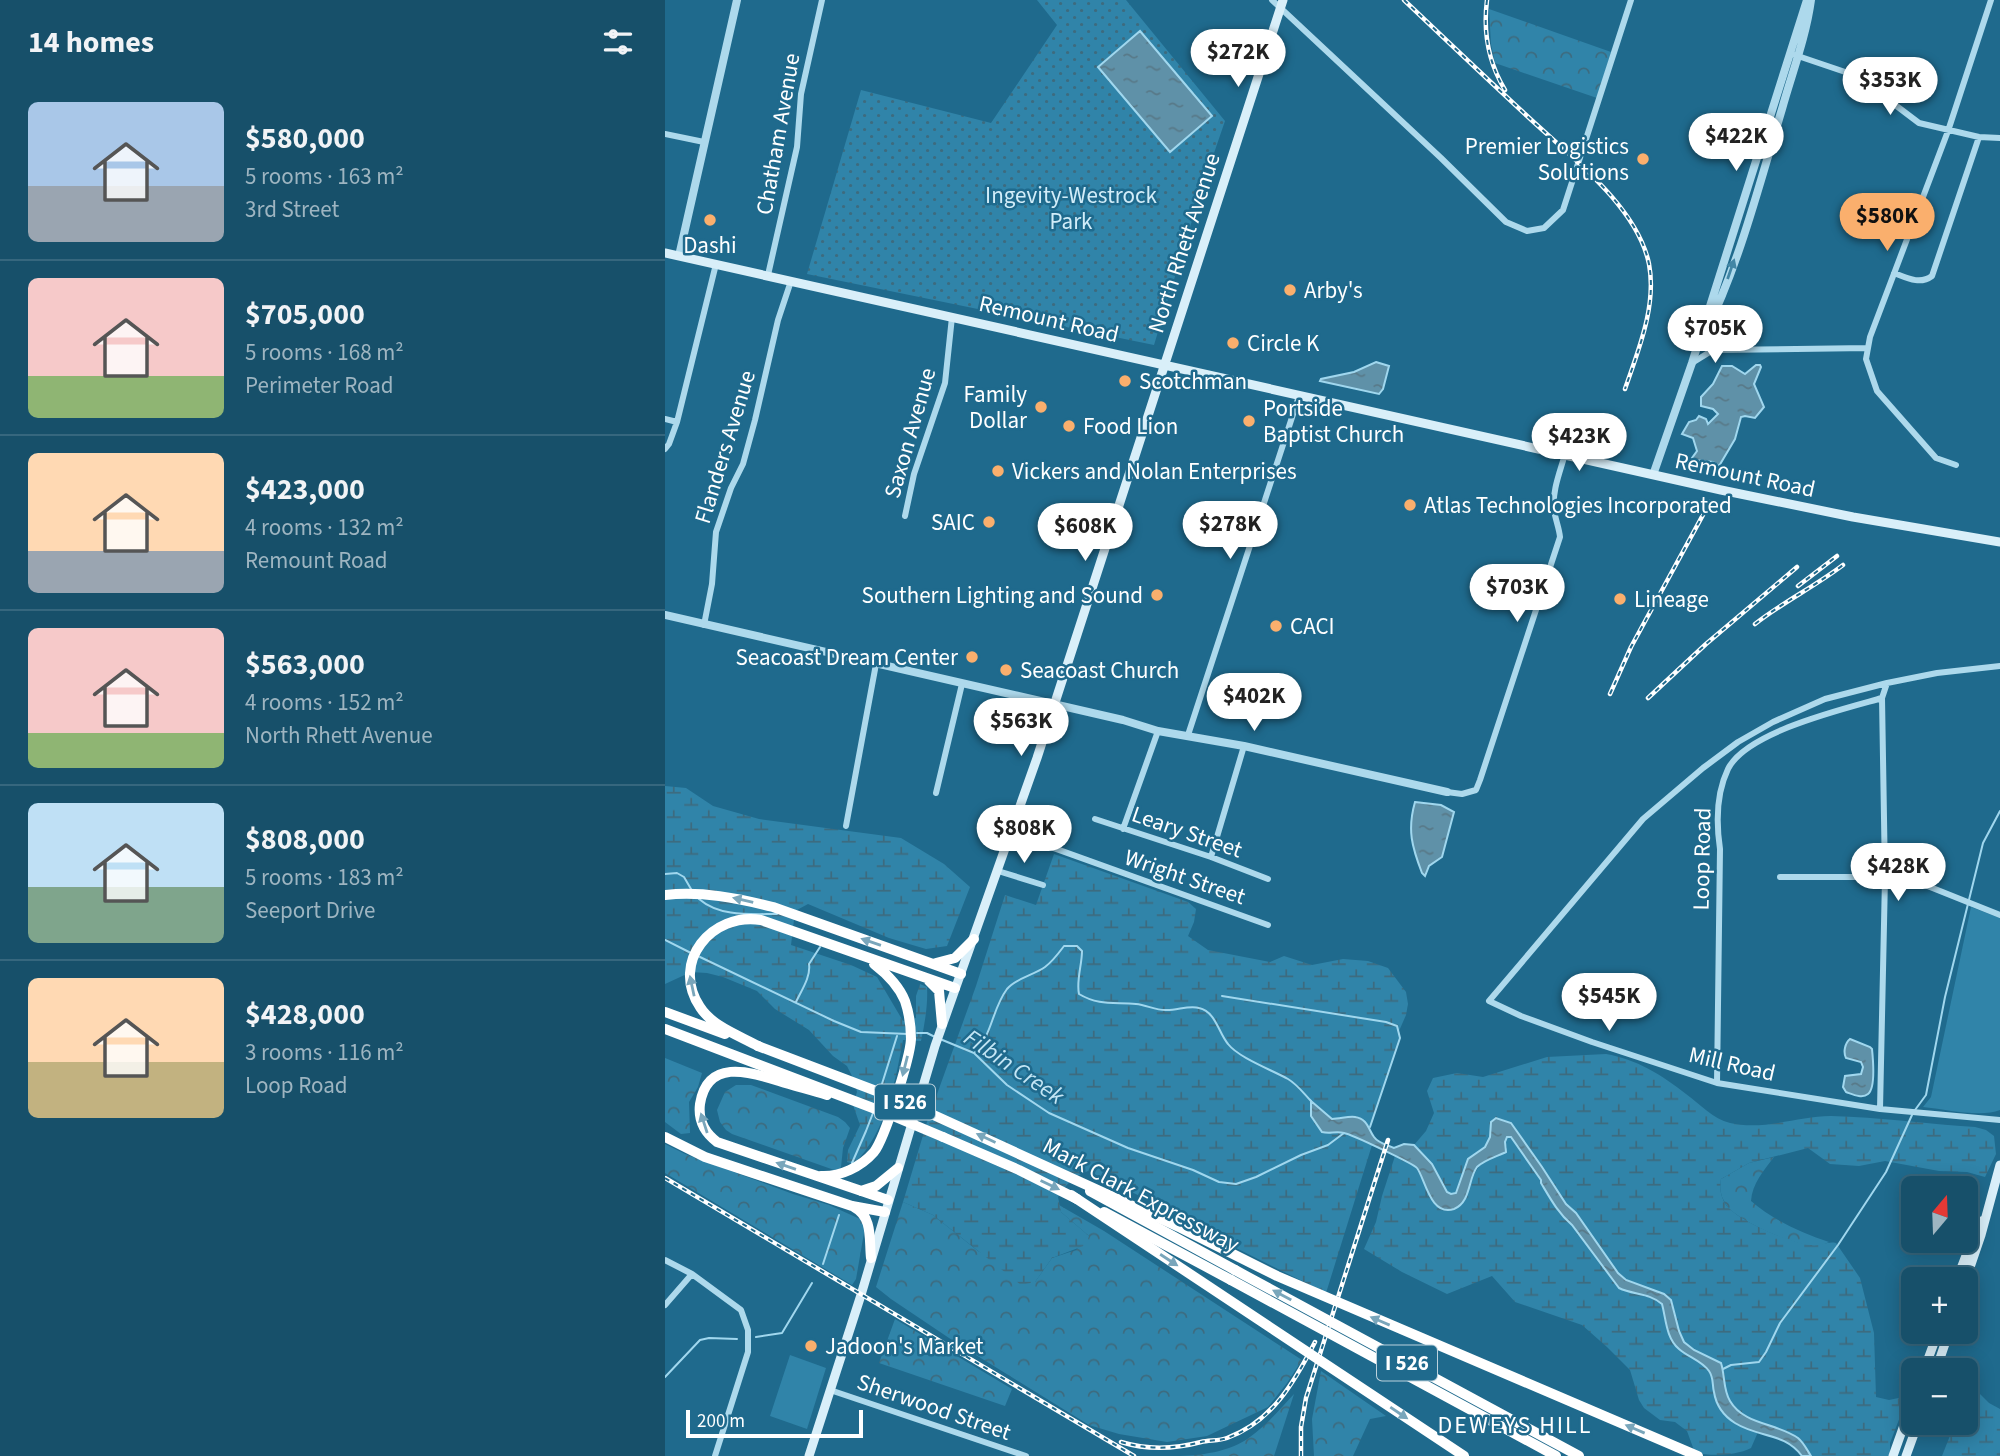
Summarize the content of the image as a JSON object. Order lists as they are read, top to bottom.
{
  "streets": {
    "highway": ["I 526", "Mark Clark Expressway"],
    "main road": ["North Rhett Avenue", "Remount Road"],
    "street": [
      "Chatham Avenue",
      "Saxon Avenue",
      "Flanders Avenue",
      "Leary Street",
      "Loop Road",
      "Wright Street",
      "Mill Road",
      "Sherwood Street"
    ]
  },
  "crossings": [
    ["Chatham Avenue", "Remount Road"],
    ["North Rhett Avenue", "Remount Road"],
    ["North Rhett Avenue", "Wright Street"],
    ["North Rhett Avenue", "Sherwood Street"],
    ["Remount Road", "Saxon Avenue"],
    ["Remount Road", "Flanders Avenue"],
    ["Loop Road", "Mill Road"]
  ],
  "districts": ["DEWEYS HILL"],
  "water": ["Filbin Creek"],
  "parks": ["Ingevity-Westrock Park"],
  "places": [
    "Premier Logistics Solutions",
    "Dashi",
    "Arby's",
    "Circle K",
    "Scotchman",
    "Family Dollar",
    "Portside Baptist Church",
    "Food Lion",
    "Vickers and Nolan Enterprises",
    "Atlas Technologies Incorporated",
    "SAIC",
    "Southern Lighting and Sound",
    "Lineage",
    "CACI",
    "Seacoast Dream Center",
    "Seacoast Church",
    "Jadoon's Market"
  ],
  "scale_bar": "200 m",
  "north": "top",
  "page": {
    "heading": "14 homes",
    "price": [
      "$272K",
      "$353K",
      "$422K",
      "$580K",
      "$705K",
      "$423K",
      "$278K",
      "$608K",
      "$703K",
      "$402K",
      "$563K",
      "$808K",
      "$428K",
      "$545K"
    ],
    "list": [
      {
        "name": "$580,000",
        "note": "5 rooms · 163 m² · 3rd Street"
      },
      {
        "name": "$705,000",
        "note": "5 rooms · 168 m² · Perimeter Road"
      },
      {
        "name": "$423,000",
        "note": "4 rooms · 132 m² · Remount Road"
      },
      {
        "name": "$563,000",
        "note": "4 rooms · 152 m² · North Rhett Avenue"
      },
      {
        "name": "$808,000",
        "note": "5 rooms · 183 m² · Seeport Drive"
      },
      {
        "name": "$428,000",
        "note": "3 rooms · 116 m² · Loop Road"
      }
    ],
    "map_buttons": ["+", "−"],
    "scale": "200 m"
  }
}
